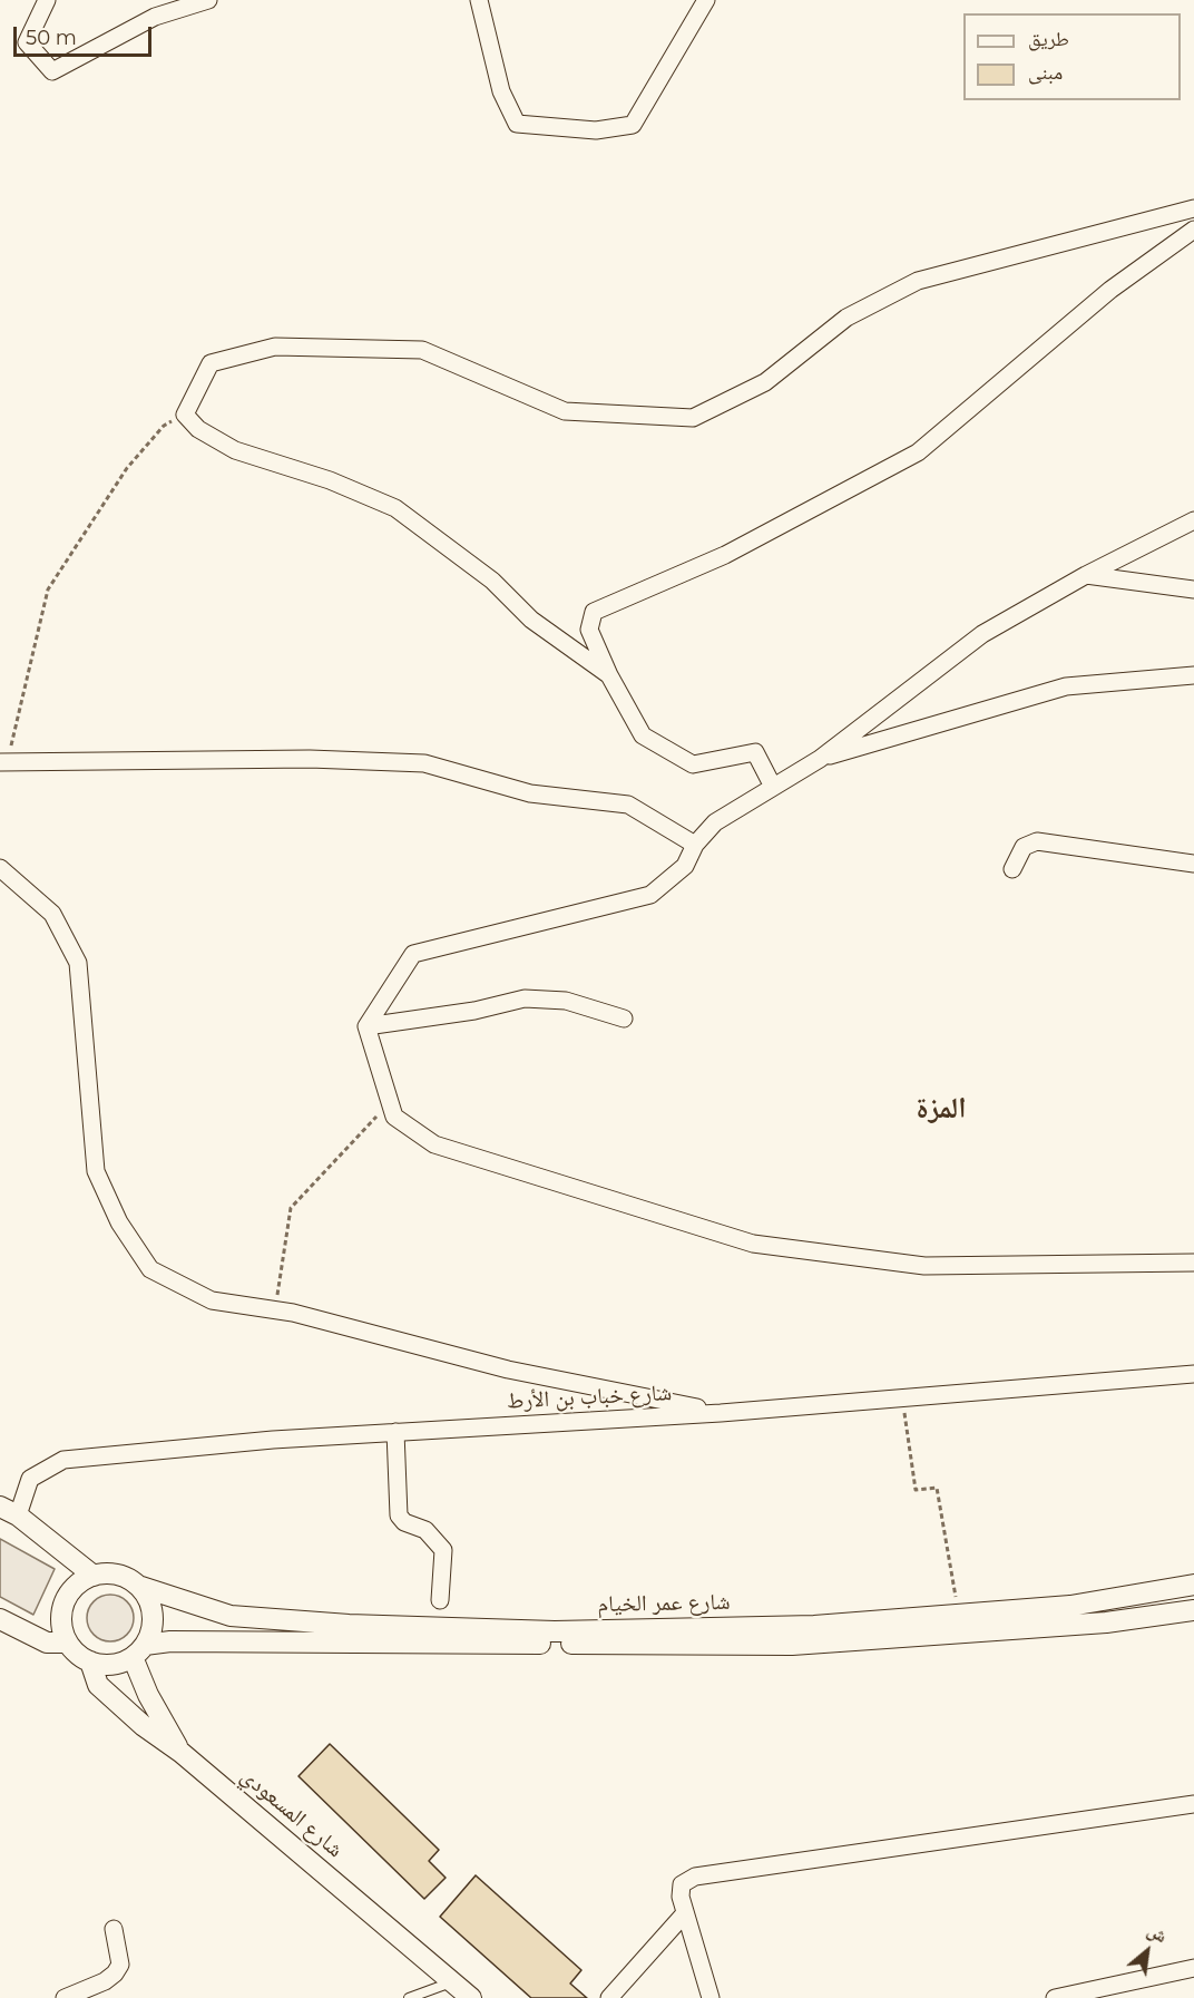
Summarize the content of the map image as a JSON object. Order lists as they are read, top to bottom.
{
  "streets": {
    "street": ["شارع خباب بن الأرط", "شارع عمر الخيام", "شارع المسعودي"]
  },
  "crossings": [
    ["شارع عمر الخيام", "شارع المسعودي"]
  ],
  "districts": ["المزة"],
  "legend": ["طريق", "مبنى"],
  "scale_bar": "50 m",
  "north": "top right"
}
